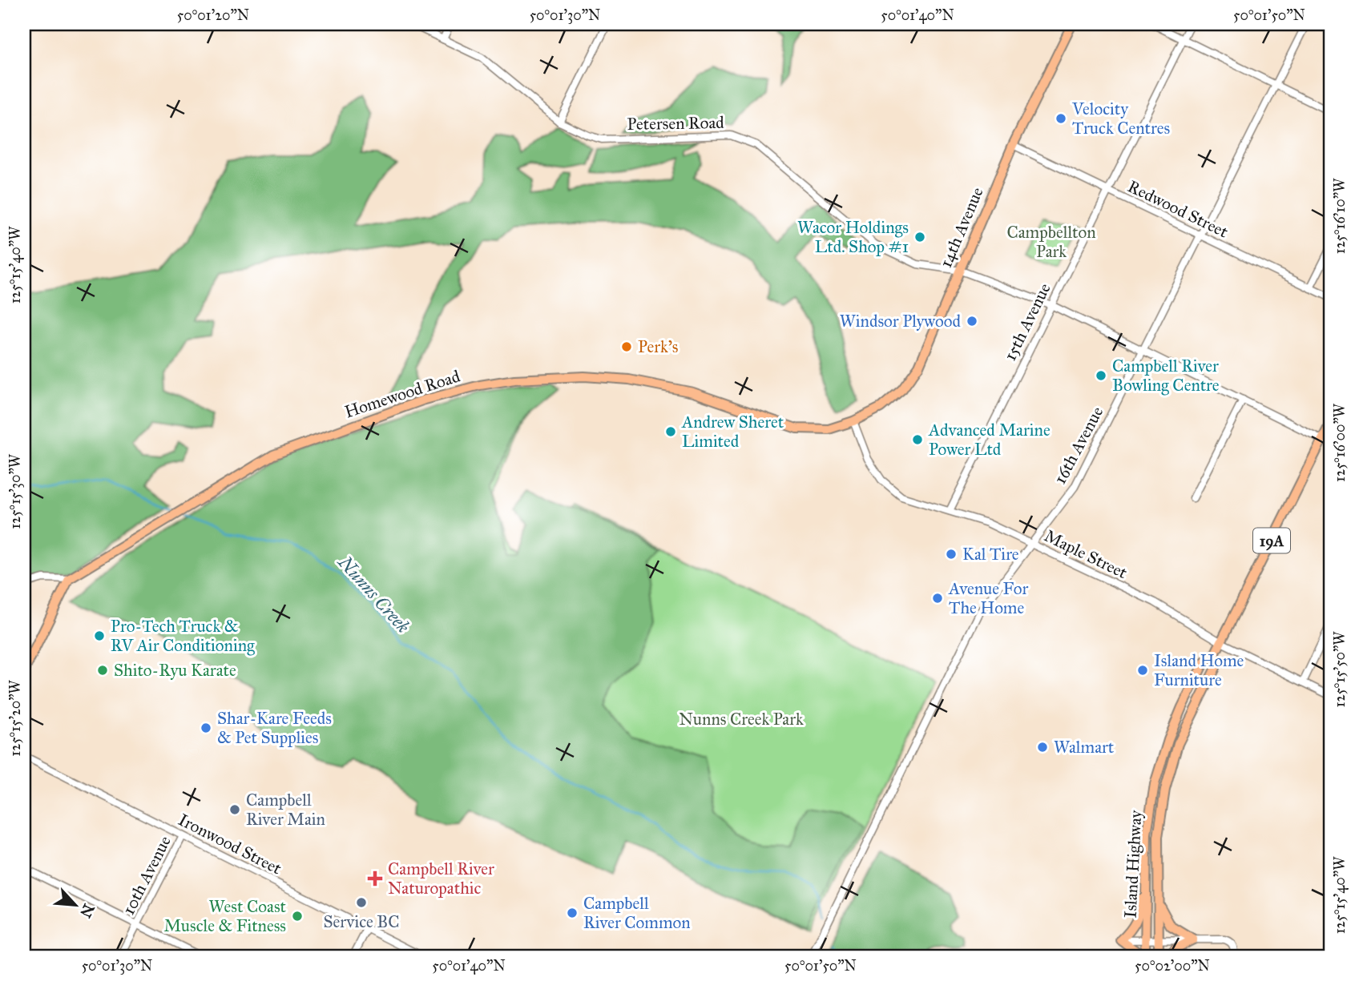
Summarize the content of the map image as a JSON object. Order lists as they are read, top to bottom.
{
  "streets": {
    "main road": [
      "14th Avenue",
      "Homewood Road",
      "19A",
      "Island Highway"
    ],
    "street": [
      "Petersen Road",
      "Redwood Street",
      "15th Avenue",
      "16th Avenue",
      "Maple Street",
      "Ironwood Street",
      "10th Avenue"
    ]
  },
  "crossings": [
    ["Petersen Road", "14th Avenue"],
    ["Petersen Road", "15th Avenue"],
    ["Petersen Road", "16th Avenue"],
    ["Petersen Road", "Island Highway"],
    ["Redwood Street", "14th Avenue"],
    ["Redwood Street", "15th Avenue"],
    ["Redwood Street", "16th Avenue"],
    ["14th Avenue", "Homewood Road"],
    ["14th Avenue", "Maple Street"],
    ["15th Avenue", "Maple Street"],
    ["Homewood Road", "Maple Street"],
    ["16th Avenue", "Maple Street"],
    ["Maple Street", "Island Highway"],
    ["Ironwood Street", "10th Avenue"]
  ],
  "water": ["Nunns Creek"],
  "parks": ["Campbellton Park", "Nunns Creek Park"],
  "places": {
    "other": [
      "Velocity Truck Centres",
      "Wacor Holdings Ltd. Shop #1",
      "Windsor Plywood",
      "Perk's",
      "Campbell River Bowling Centre",
      "Andrew Sheret Limited",
      "Advanced Marine Power Ltd",
      "Kal Tire",
      "Avenue For The Home",
      "Pro-Tech Truck & RV Air Conditioning",
      "Shito-Ryu Karate",
      "Island Home Furniture",
      "Shar-Kare Feeds & Pet Supplies",
      "Walmart",
      "Campbell River Main",
      "Service BC",
      "Campbell River Common",
      "West Coast Muscle & Fitness"
    ],
    "health": ["Campbell River Naturopathic"]
  },
  "north": "bottom right",
  "coordinates": [
    "50°01'20\"N",
    "50°01'30\"N",
    "50°01'40\"N",
    "50°01'50\"N",
    "125°16'10\"W",
    "125°15'40\"W",
    "125°16'00\"W",
    "125°15'30\"W",
    "125°15'50\"W",
    "125°15'20\"W",
    "50°02'00\"N"
  ]
}
